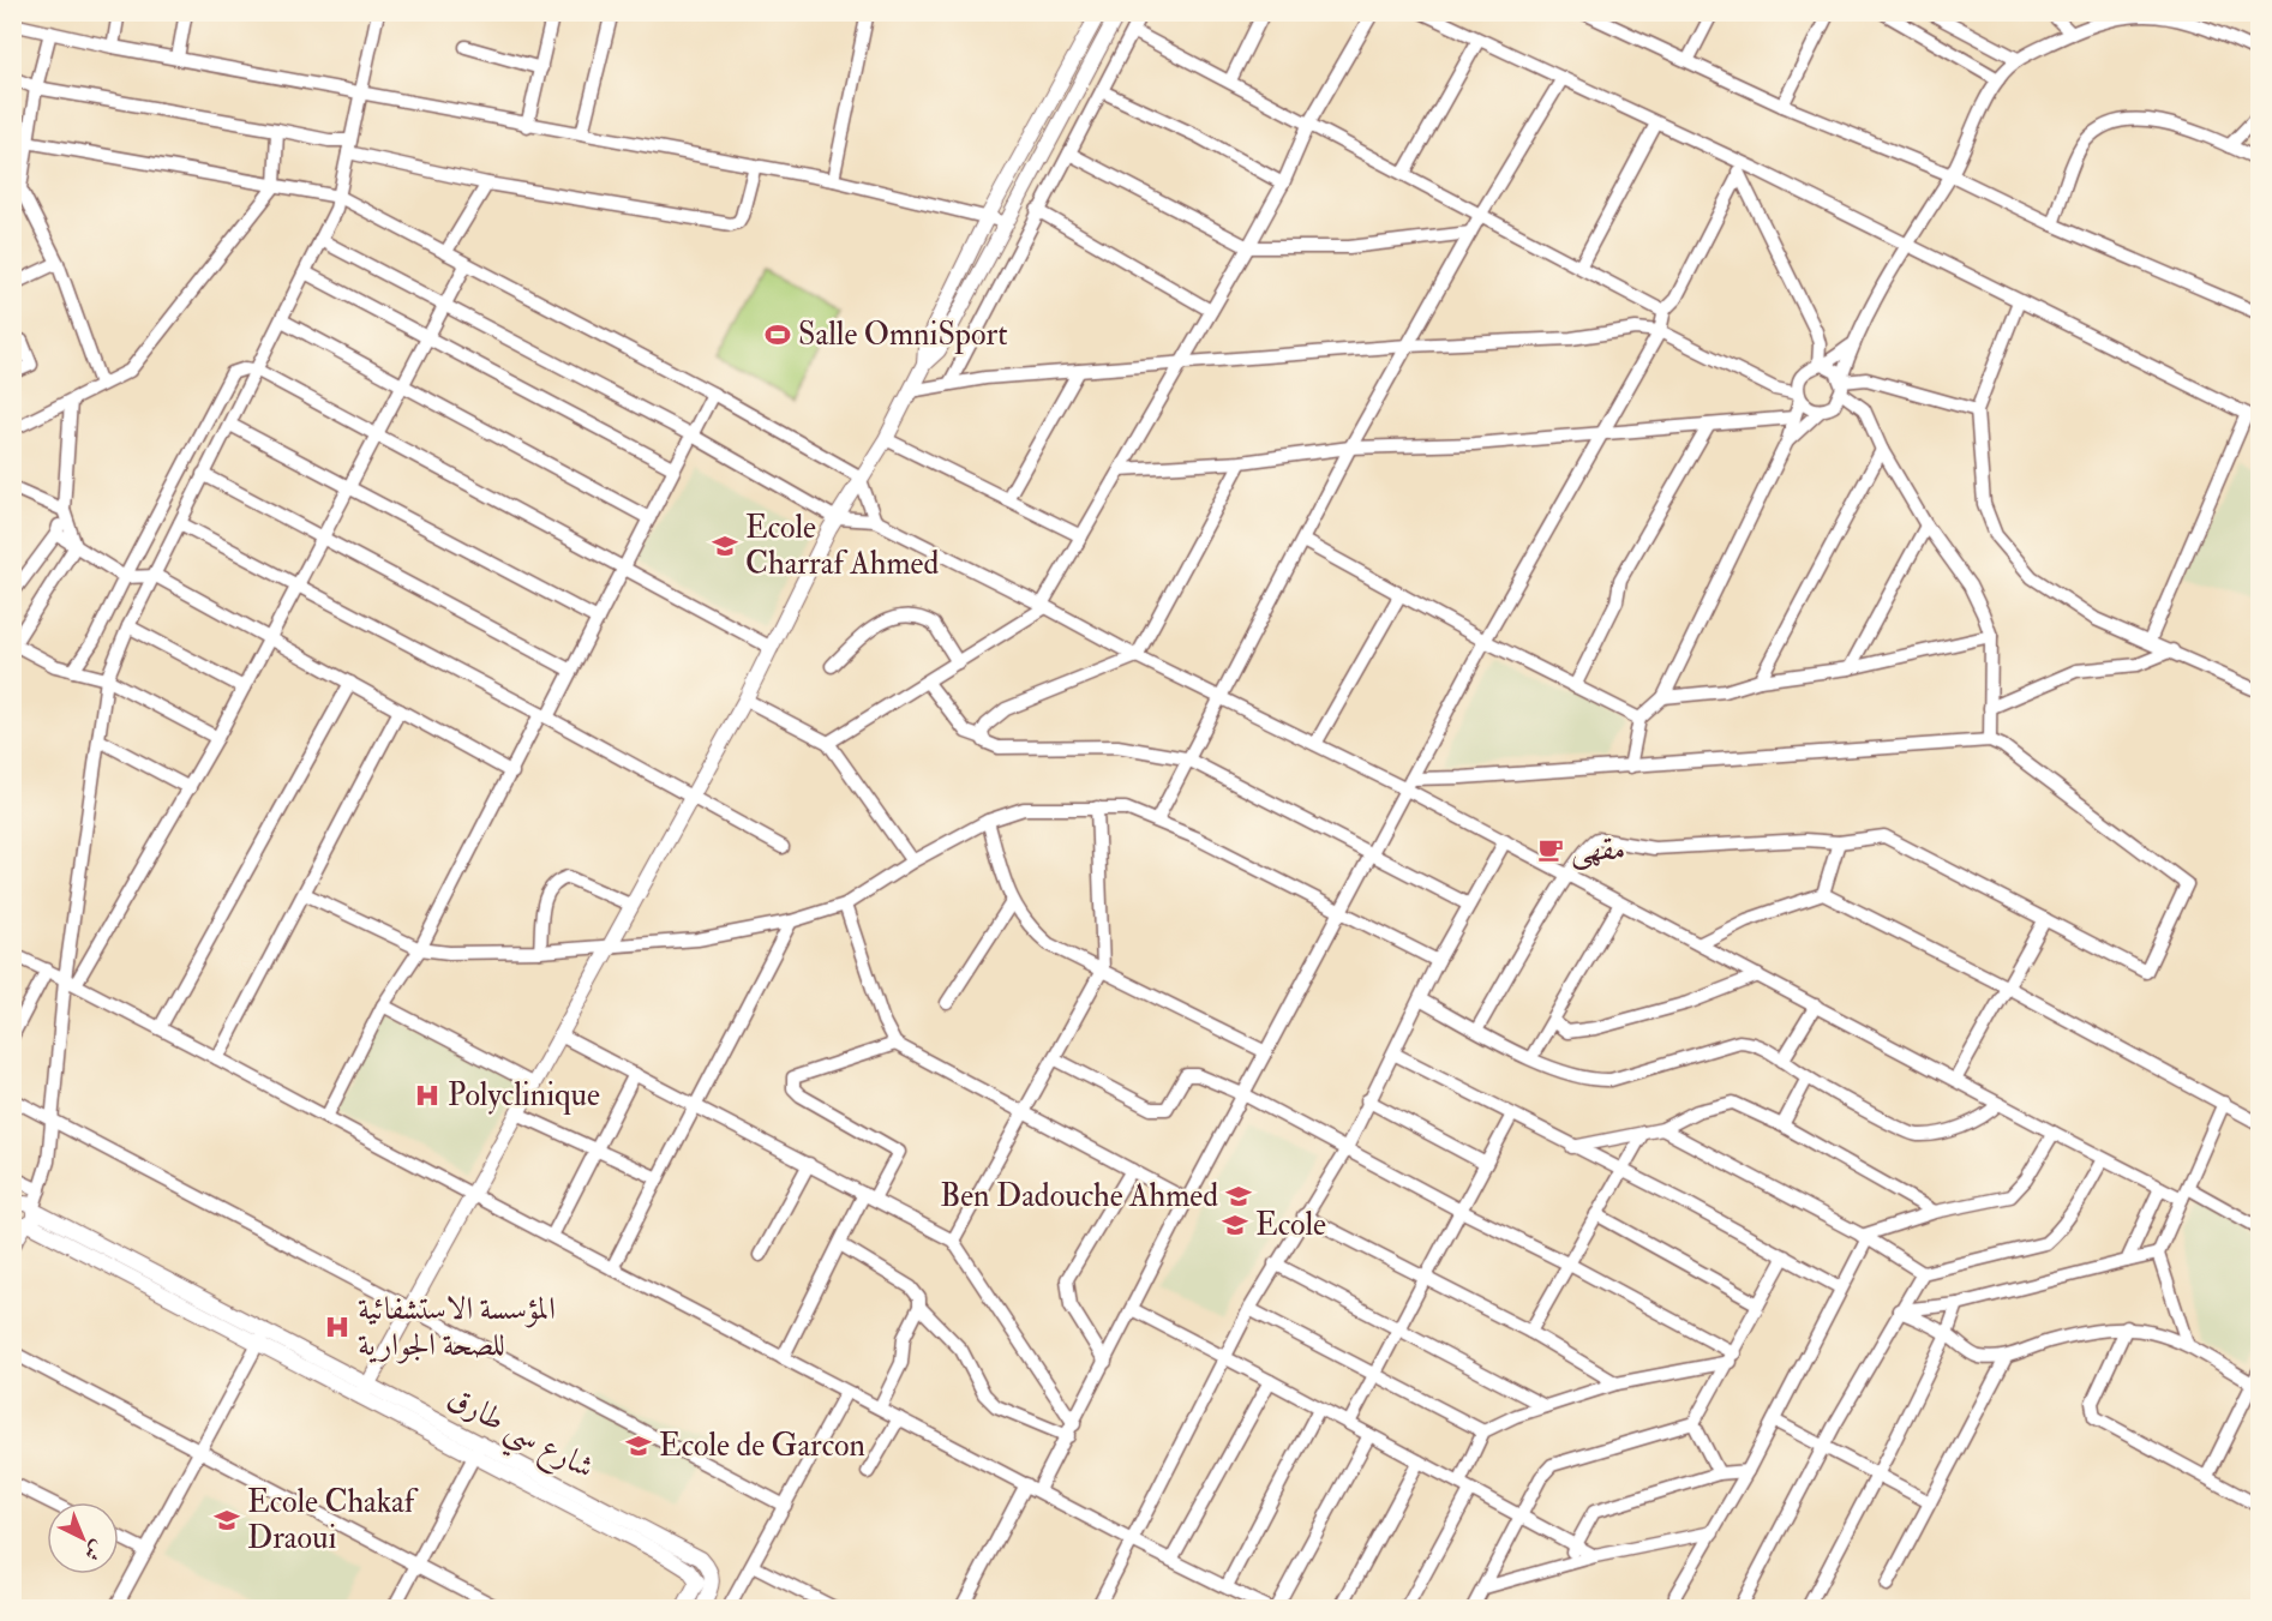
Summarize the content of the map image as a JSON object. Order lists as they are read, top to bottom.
{
  "streets": {
    "street": ["شارع سي طارق"]
  },
  "places": {
    "sports": ["Salle OmniSport"],
    "school or university": [
      "Ecole Charraf Ahmed",
      "Ben Dadouche Ahmed",
      "Ecole",
      "Ecole de Garcon",
      "Ecole Chakaf Draoui"
    ],
    "cafe": ["مقهى"],
    "hospital": ["Polyclinique", "المؤسسة الاستشفائية للصحة الجوارية"]
  },
  "north": "bottom right"
}
